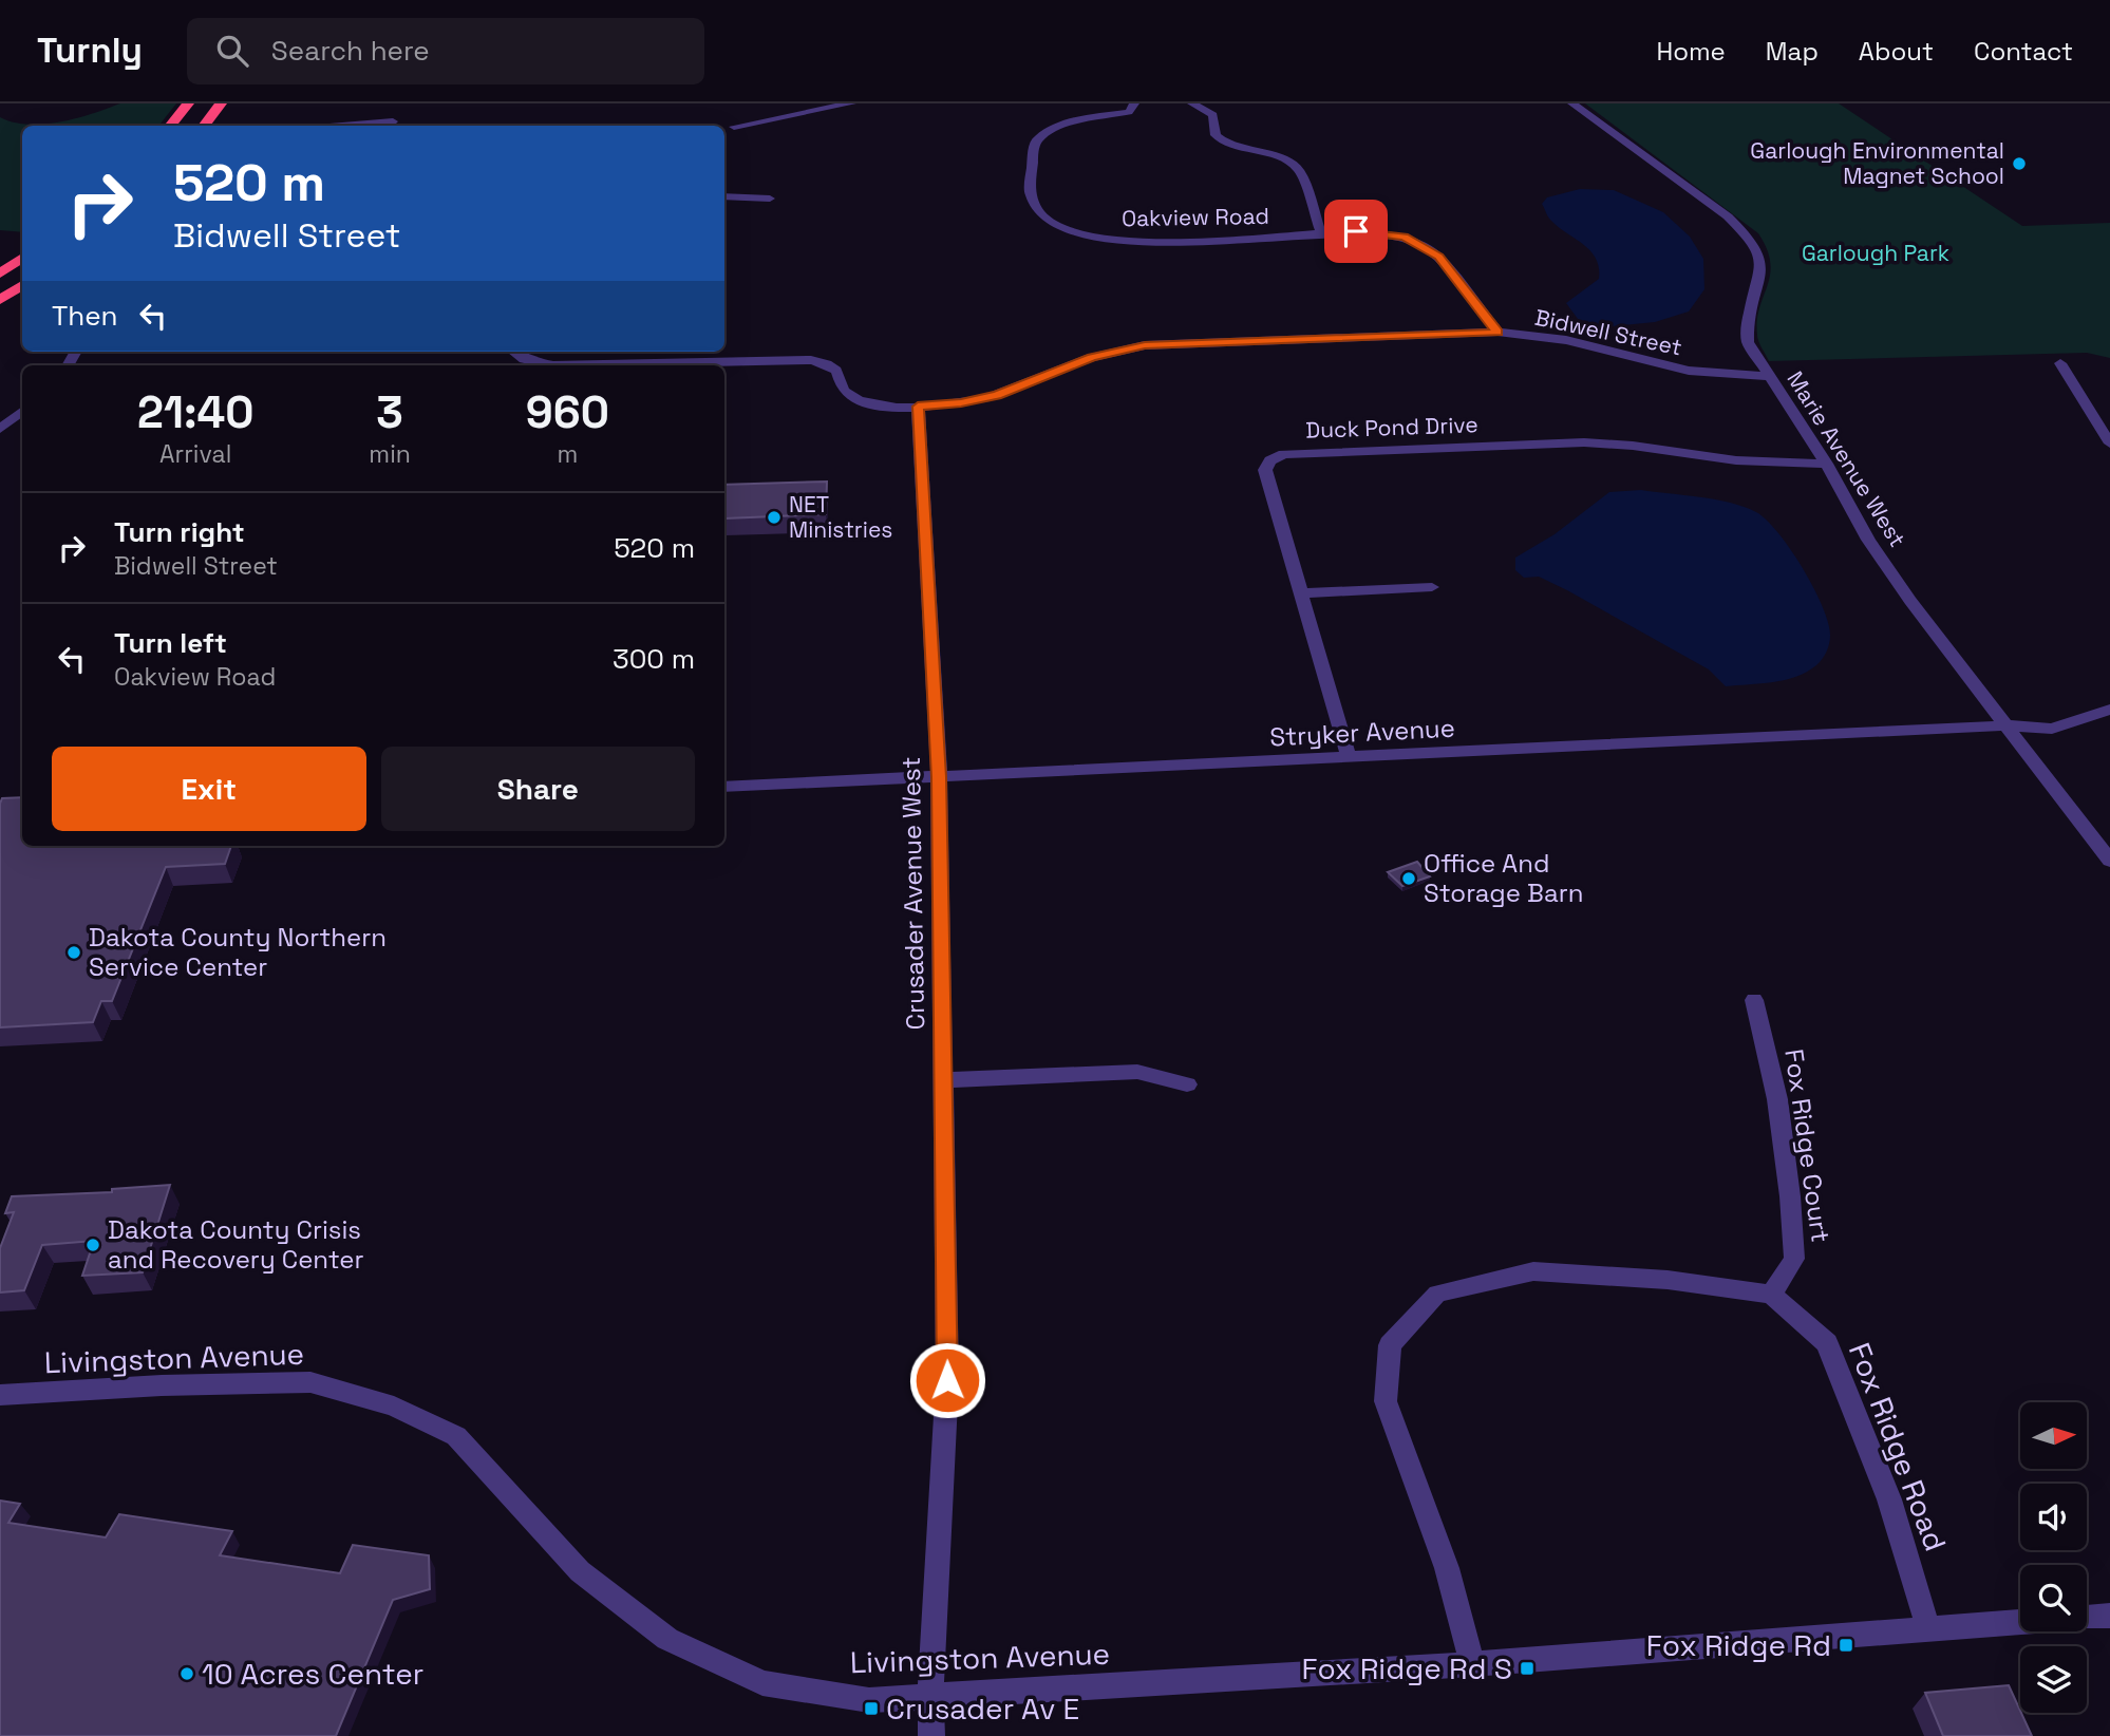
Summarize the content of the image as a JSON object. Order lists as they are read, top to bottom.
{
  "streets": {
    "street": [
      "Oakview Road",
      "Bidwell Street",
      "Duck Pond Drive",
      "Marie Avenue West",
      "Stryker Avenue",
      "Crusader Avenue West",
      "Fox Ridge Court",
      "Livingston Avenue",
      "Fox Ridge Road"
    ]
  },
  "crossings": [
    ["Oakview Road", "Bidwell Street"],
    ["Bidwell Street", "Marie Avenue West"],
    ["Bidwell Street", "Crusader Avenue West"],
    ["Duck Pond Drive", "Marie Avenue West"],
    ["Duck Pond Drive", "Stryker Avenue"],
    ["Marie Avenue West", "Stryker Avenue"],
    ["Stryker Avenue", "Crusader Avenue West"],
    ["Crusader Avenue West", "Livingston Avenue"],
    ["Fox Ridge Court", "Fox Ridge Road"],
    ["Livingston Avenue", "Fox Ridge Road"]
  ],
  "parks": ["Garlough Park"],
  "places": {
    "other": [
      "Garlough Environmental Magnet School",
      "NET Ministries",
      "Office And Storage Barn",
      "Dakota County Northern Service Center",
      "Dakota County Crisis and Recovery Center",
      "10 Acres Center"
    ],
    "transit": ["Fox Ridge Rd", "Fox Ridge Rd S", "Crusader Av E"]
  },
  "north": "right",
  "page": {
    "header": "Turnly",
    "search": "Search here",
    "nav": [
      "Home",
      "Map",
      "About",
      "Contact"
    ],
    "turn": ["520 m", "Bidwell Street"],
    "then": "Then",
    "eta": [
      "21:40",
      "Arrival",
      "3",
      "min",
      "960",
      "m"
    ],
    "list": [
      {
        "name": "Turn right",
        "note": "Bidwell Street",
        "value": "520 m"
      },
      {
        "name": "Turn left",
        "note": "Oakview Road",
        "value": "300 m"
      }
    ],
    "buttons": ["Exit", "Share"]
  }
}
